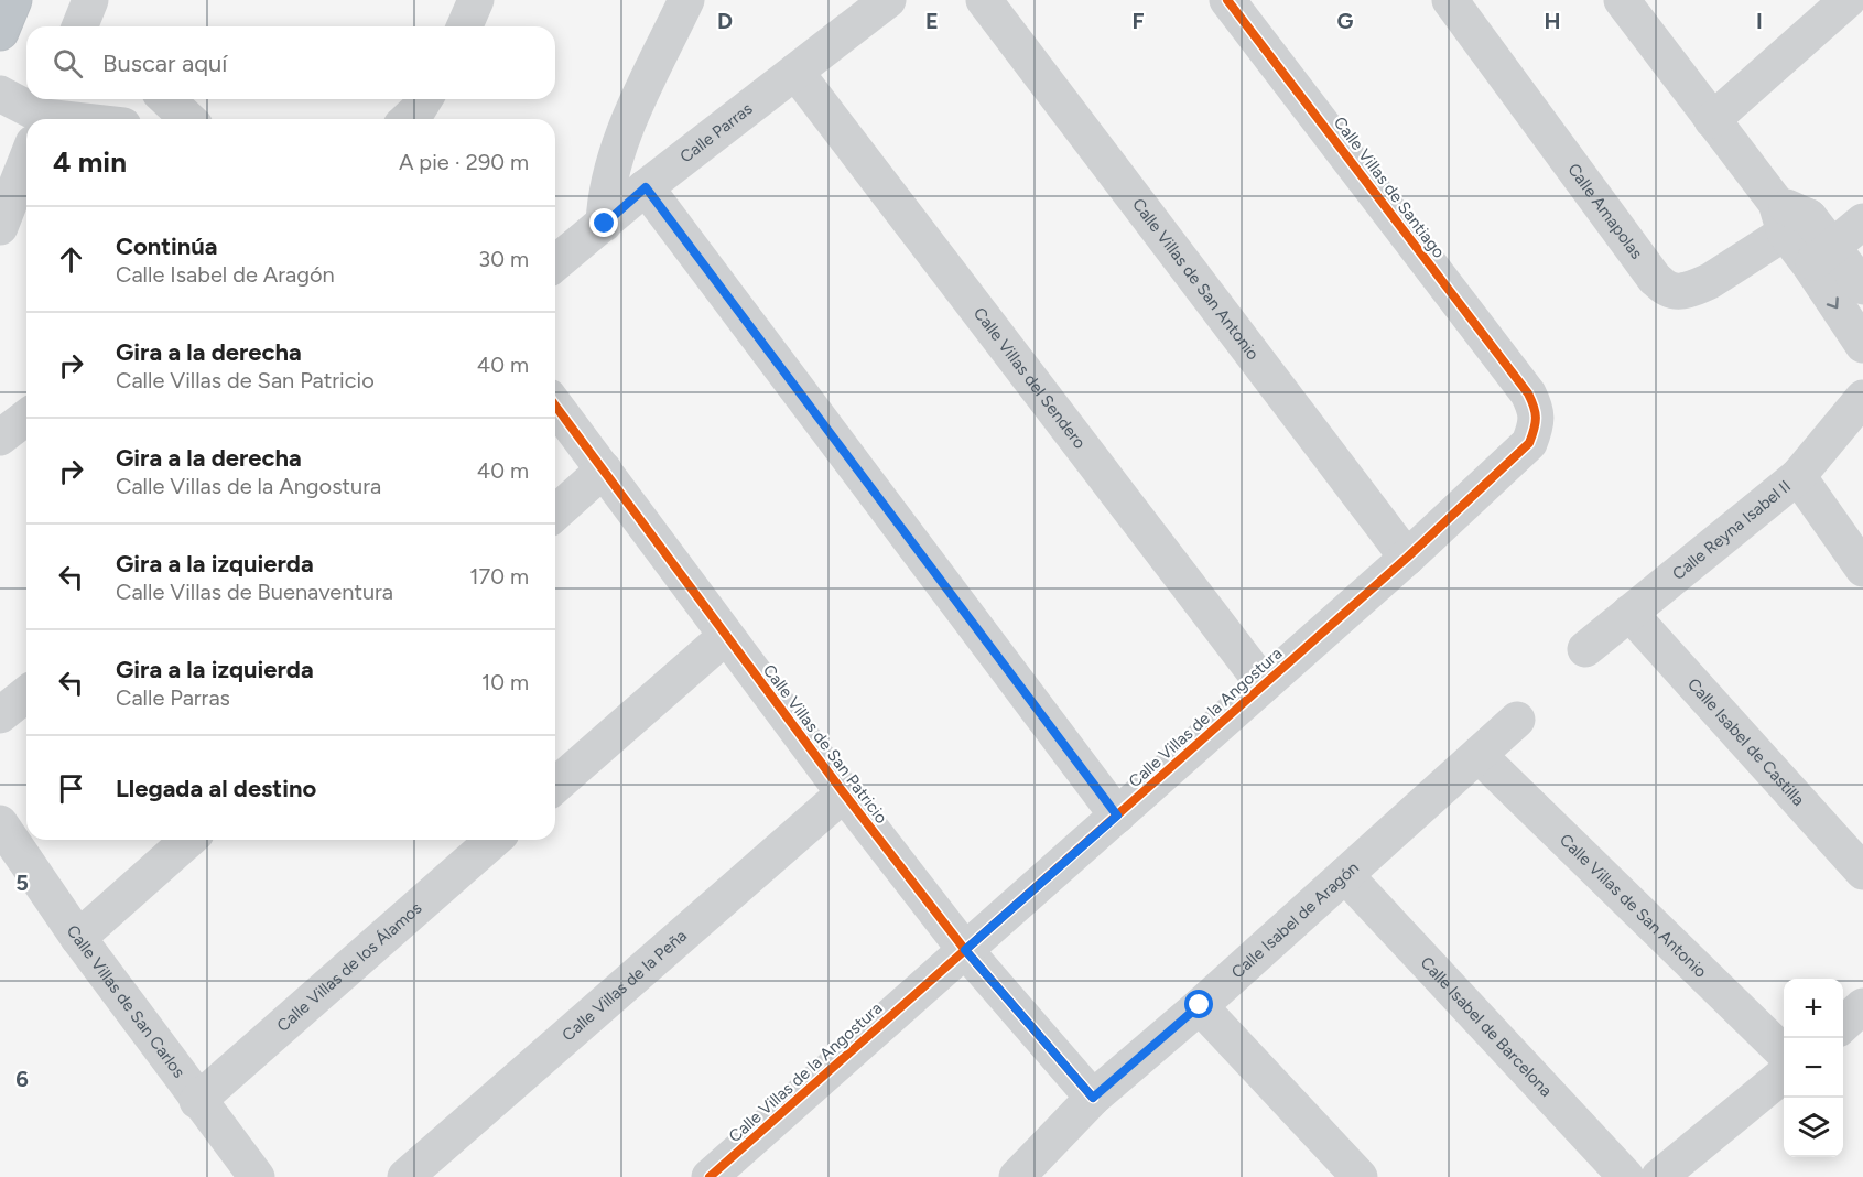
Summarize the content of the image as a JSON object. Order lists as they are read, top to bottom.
{
  "streets": {
    "street": [
      "Calle Parras",
      "Calle Villas de Santiago",
      "Calle Amapolas",
      "Calle Villas de San Antonio",
      "Calle Villas del Sendero",
      "Calle Reyna Isabel II",
      "Calle Villas de la Angostura",
      "Calle Isabel de Castilla",
      "Calle Villas de San Patricio",
      "Calle Isabel de Aragón",
      "Calle Villas de los Álamos",
      "Calle Villas de la Peña",
      "Calle Villas de San Carlos",
      "Calle Isabel de Barcelona"
    ]
  },
  "crossings": [
    ["Calle Parras", "Calle Villas del Sendero"],
    ["Calle Villas de Santiago", "Calle Villas de la Angostura"],
    ["Calle Villas de San Antonio", "Calle Villas de la Angostura"],
    ["Calle Villas de San Antonio", "Calle Isabel de Aragón"],
    ["Calle Villas del Sendero", "Calle Villas de la Angostura"],
    ["Calle Reyna Isabel II", "Calle Isabel de Castilla"],
    ["Calle Villas de la Angostura", "Calle Villas de San Patricio"],
    ["Calle Villas de San Patricio", "Calle Isabel de Aragón"],
    ["Calle Villas de San Patricio", "Calle Villas de la Peña"],
    ["Calle Isabel de Aragón", "Calle Isabel de Barcelona"],
    ["Calle Villas de los Álamos", "Calle Villas de San Carlos"]
  ],
  "page": {
    "search": "Buscar aquí",
    "heading": ["4 min", "A pie · 290 m"],
    "list": [
      ["Continúa", "Calle Isabel de Aragón", "30 m"],
      ["Gira a la derecha", "Calle Villas de San Patricio", "40 m"],
      ["Gira a la derecha", "Calle Villas de la Angostura", "40 m"],
      ["Gira a la izquierda", "Calle Villas de Buenaventura", "170 m"],
      ["Gira a la izquierda", "Calle Parras", "10 m"],
      "Llegada al destino"
    ],
    "map_buttons": ["+", "−"]
  },
  "grid": {
    "columns": [
      "D",
      "E",
      "F",
      "G",
      "H",
      "I"
    ],
    "rows": ["5", "6"]
  }
}
